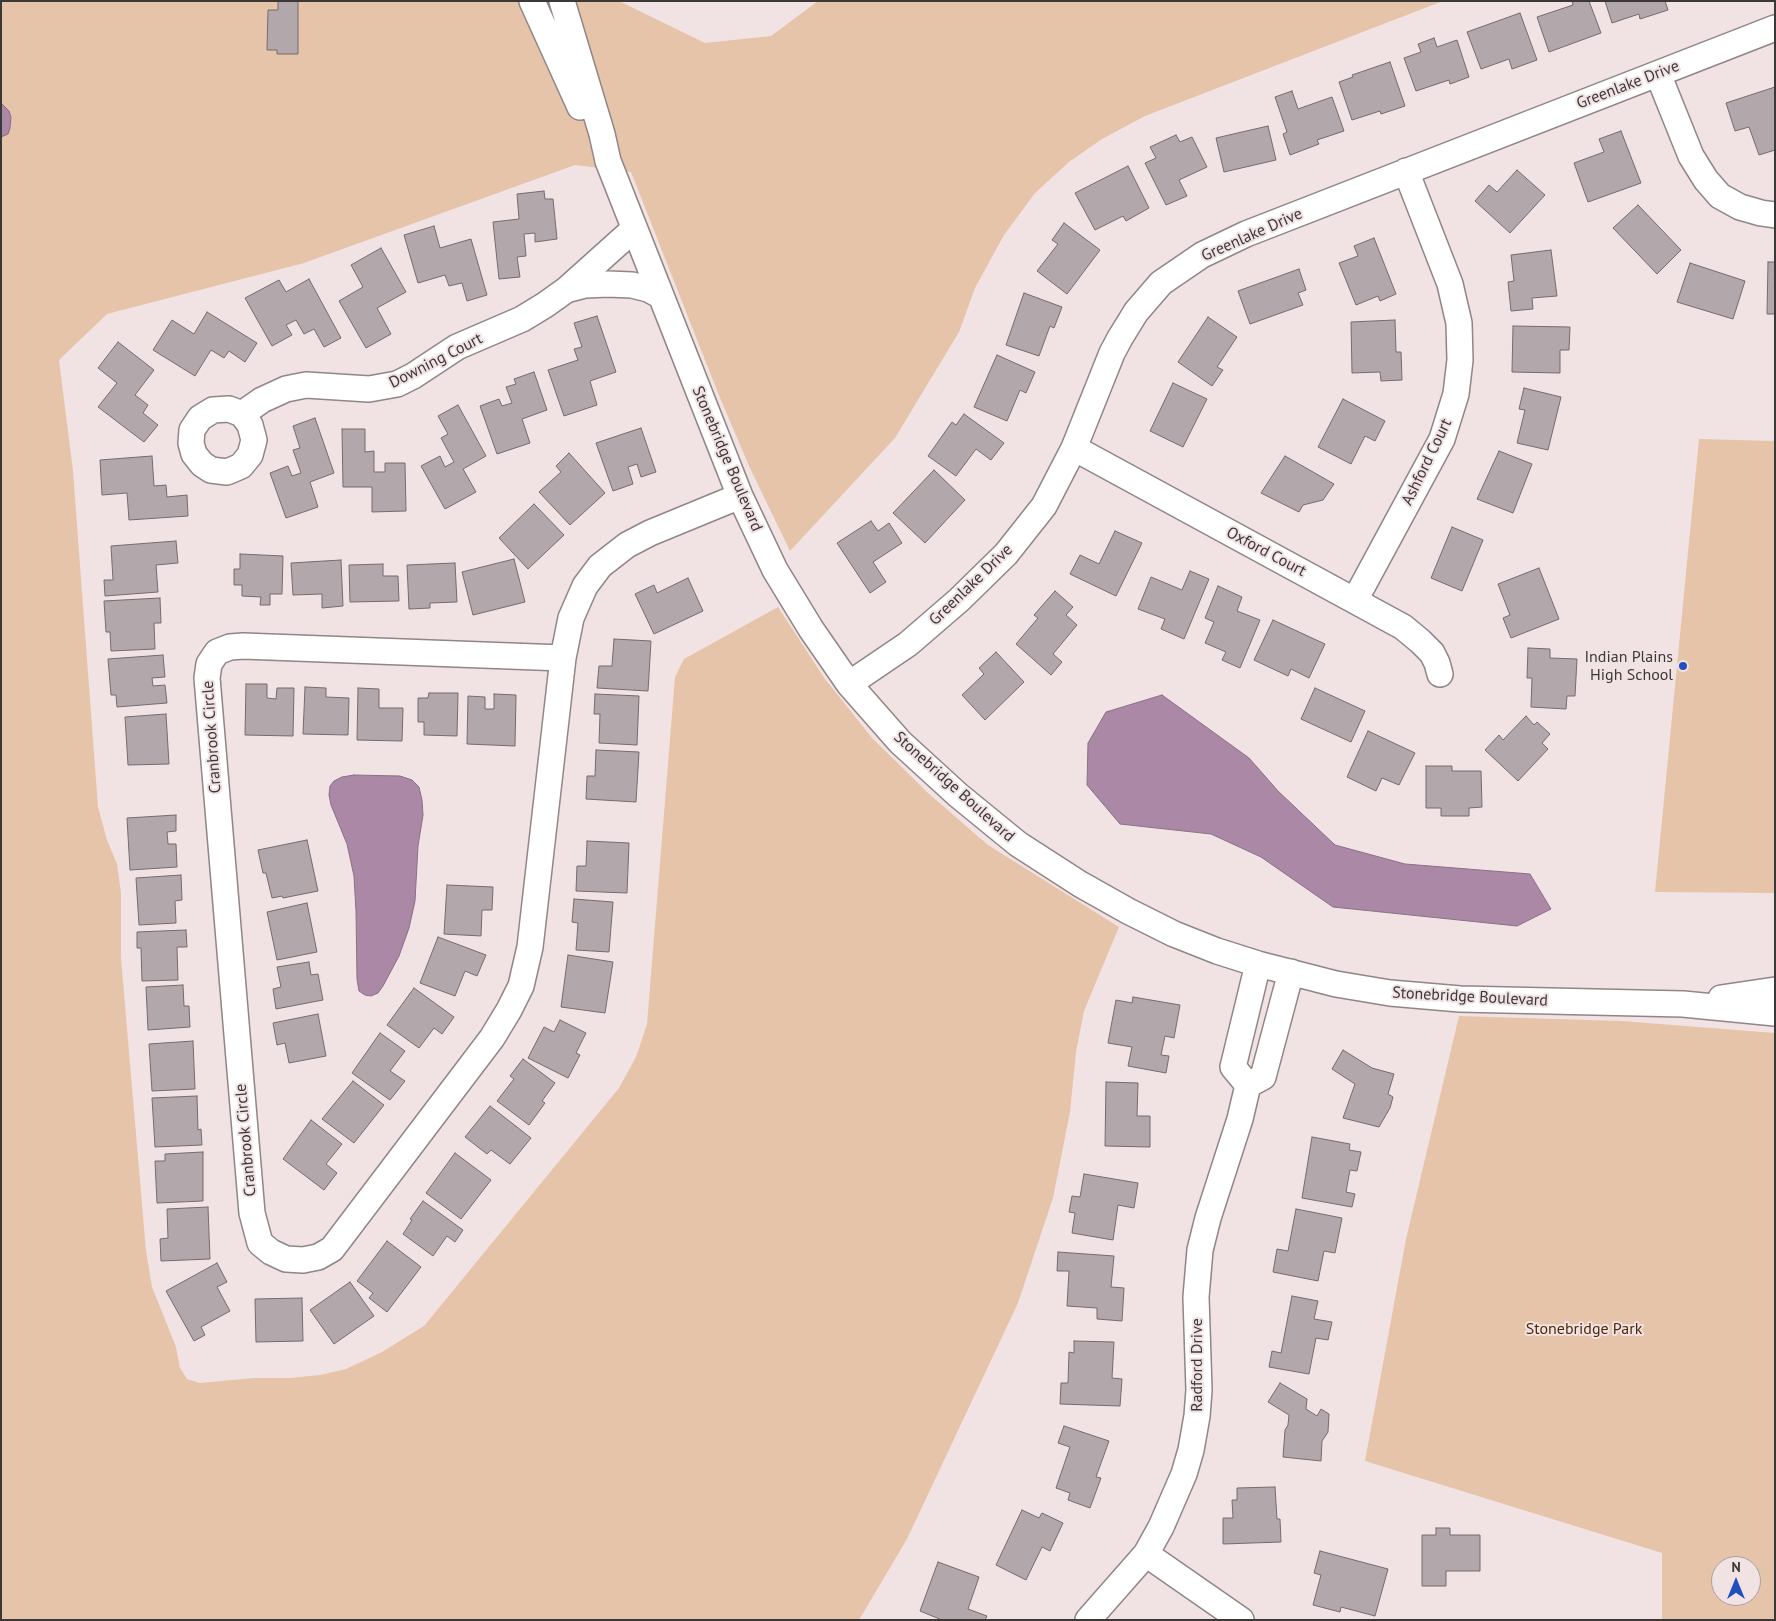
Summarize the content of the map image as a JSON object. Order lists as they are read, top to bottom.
{
  "streets": {
    "street": [
      "Greenlake Drive",
      "Downing Court",
      "Stonebridge Boulevard",
      "Ashford Court",
      "Oxford Court",
      "Cranbrook Circle",
      "Radford Drive"
    ]
  },
  "crossings": [
    ["Greenlake Drive", "Stonebridge Boulevard"],
    ["Greenlake Drive", "Ashford Court"],
    ["Greenlake Drive", "Oxford Court"],
    ["Downing Court", "Stonebridge Boulevard"],
    ["Stonebridge Boulevard", "Cranbrook Circle"],
    ["Ashford Court", "Oxford Court"]
  ],
  "parks": ["Stonebridge Park"],
  "places": ["Indian Plains High School"],
  "north": "top"
}
